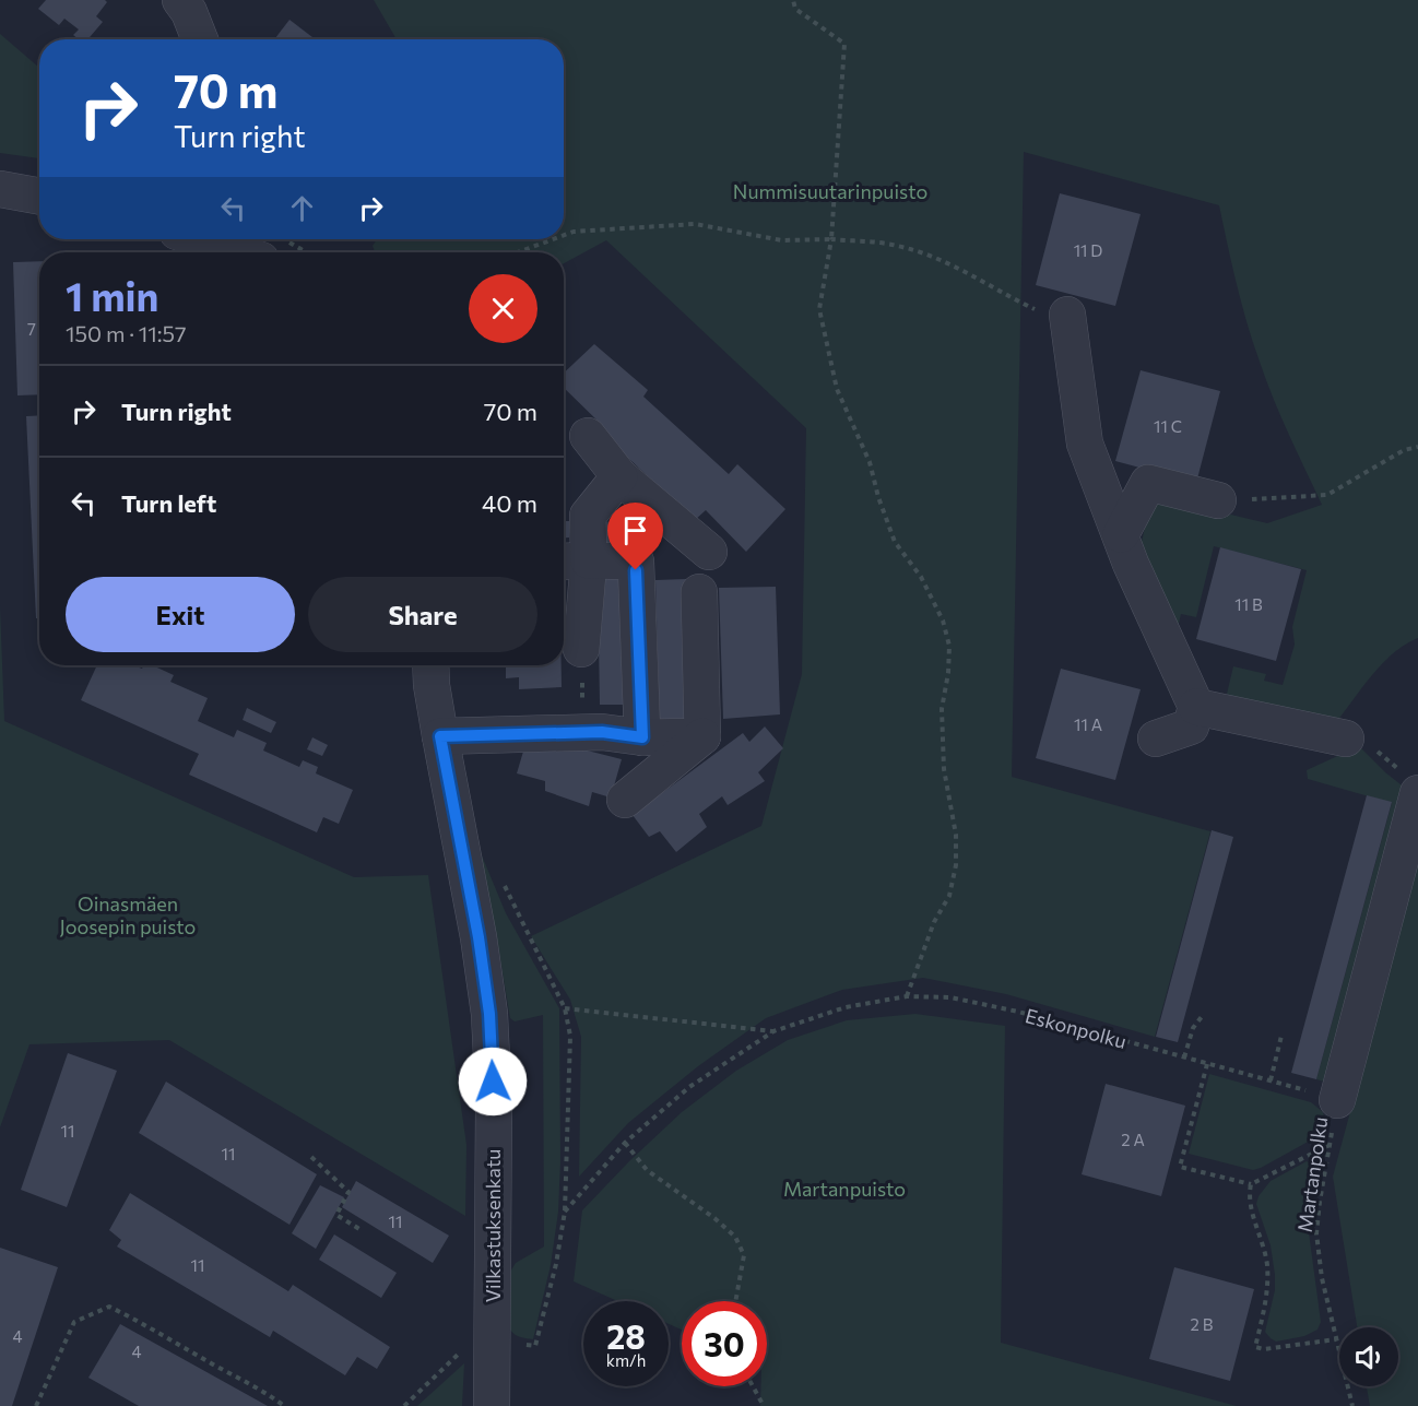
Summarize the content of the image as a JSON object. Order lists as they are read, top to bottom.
{
  "streets": {
    "street": ["Vilkastuksenkatu"],
    "path": ["Eskonpolku", "Martanpolku"]
  },
  "crossings": [
    ["Eskonpolku", "Martanpolku"]
  ],
  "parks": ["Nummisuutarinpuisto", "Oinasmäen Joosepin puisto", "Martanpuisto"],
  "house_numbers": [
    "11 D",
    "7",
    "11 C",
    "11 B",
    "11 A",
    "11",
    "2 A",
    "11",
    "11",
    "11",
    "2 B",
    "4",
    "4"
  ],
  "page": {
    "turn": ["70 m", "Turn right"],
    "heading": ["1 min", "150 m · 11:57"],
    "list": [
      {
        "name": "Turn right",
        "value": "70 m"
      },
      {
        "name": "Turn left",
        "value": "40 m"
      }
    ],
    "buttons": ["Exit", "Share"],
    "speed": "28 km/h",
    "limit": "30"
  }
}
